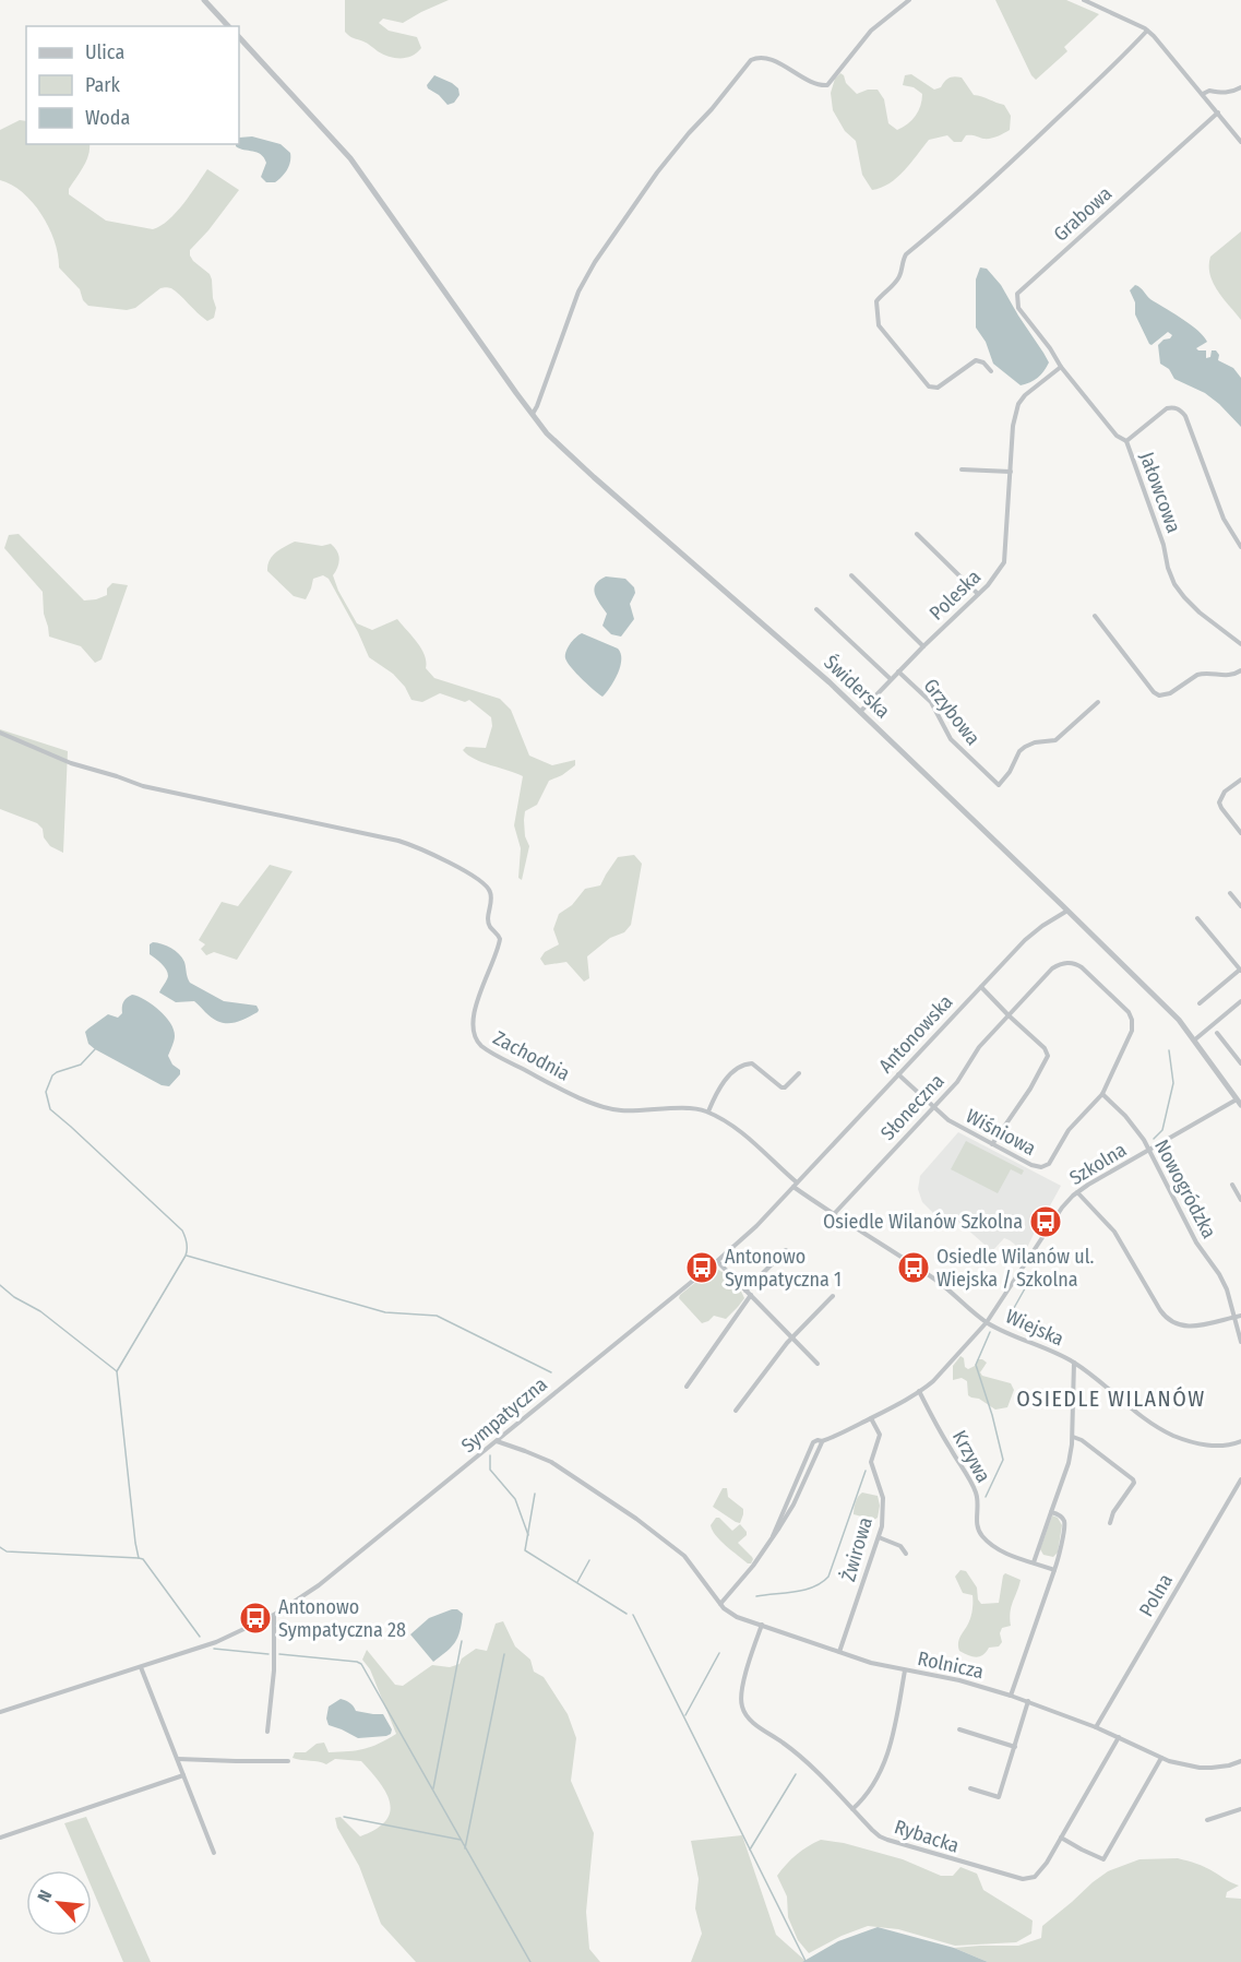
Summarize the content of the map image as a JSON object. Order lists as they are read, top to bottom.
{
  "streets": {
    "street": [
      "Grabowa",
      "Jałowcowa",
      "Poleska",
      "Świderska",
      "Grzybowa",
      "Antonowska",
      "Zachodnia",
      "Słoneczna",
      "Wiśniowa",
      "Szkolna",
      "Nowogródzka",
      "Wiejska",
      "Sympatyczna",
      "Krzywa",
      "Żwirowa",
      "Polna",
      "Rolnicza",
      "Rybacka"
    ]
  },
  "crossings": [
    ["Grabowa", "Jałowcowa"],
    ["Jałowcowa", "Poleska"],
    ["Poleska", "Świderska"],
    ["Poleska", "Grzybowa"],
    ["Świderska", "Antonowska"],
    ["Świderska", "Szkolna"],
    ["Antonowska", "Zachodnia"],
    ["Antonowska", "Wiśniowa"],
    ["Antonowska", "Wiejska"],
    ["Antonowska", "Sympatyczna"],
    ["Zachodnia", "Wiejska"],
    ["Zachodnia", "Sympatyczna"],
    ["Słoneczna", "Wiśniowa"],
    ["Słoneczna", "Wiejska"],
    ["Wiśniowa", "Nowogródzka"],
    ["Szkolna", "Nowogródzka"],
    ["Szkolna", "Wiejska"],
    ["Szkolna", "Krzywa"],
    ["Szkolna", "Żwirowa"],
    ["Szkolna", "Rolnicza"],
    ["Wiejska", "Sympatyczna"],
    ["Sympatyczna", "Rolnicza"],
    ["Żwirowa", "Rolnicza"],
    ["Polna", "Rolnicza"],
    ["Rolnicza", "Rybacka"]
  ],
  "districts": ["OSIEDLE WILANÓW"],
  "places": {
    "bus stop": [
      "Osiedle Wilanów Szkolna",
      "Antonowo Sympatyczna 1",
      "Osiedle Wilanów ul. Wiejska / Szkolna",
      "Antonowo Sympatyczna 28"
    ]
  },
  "legend": ["Ulica", "Park", "Woda"],
  "north": "top left"
}
